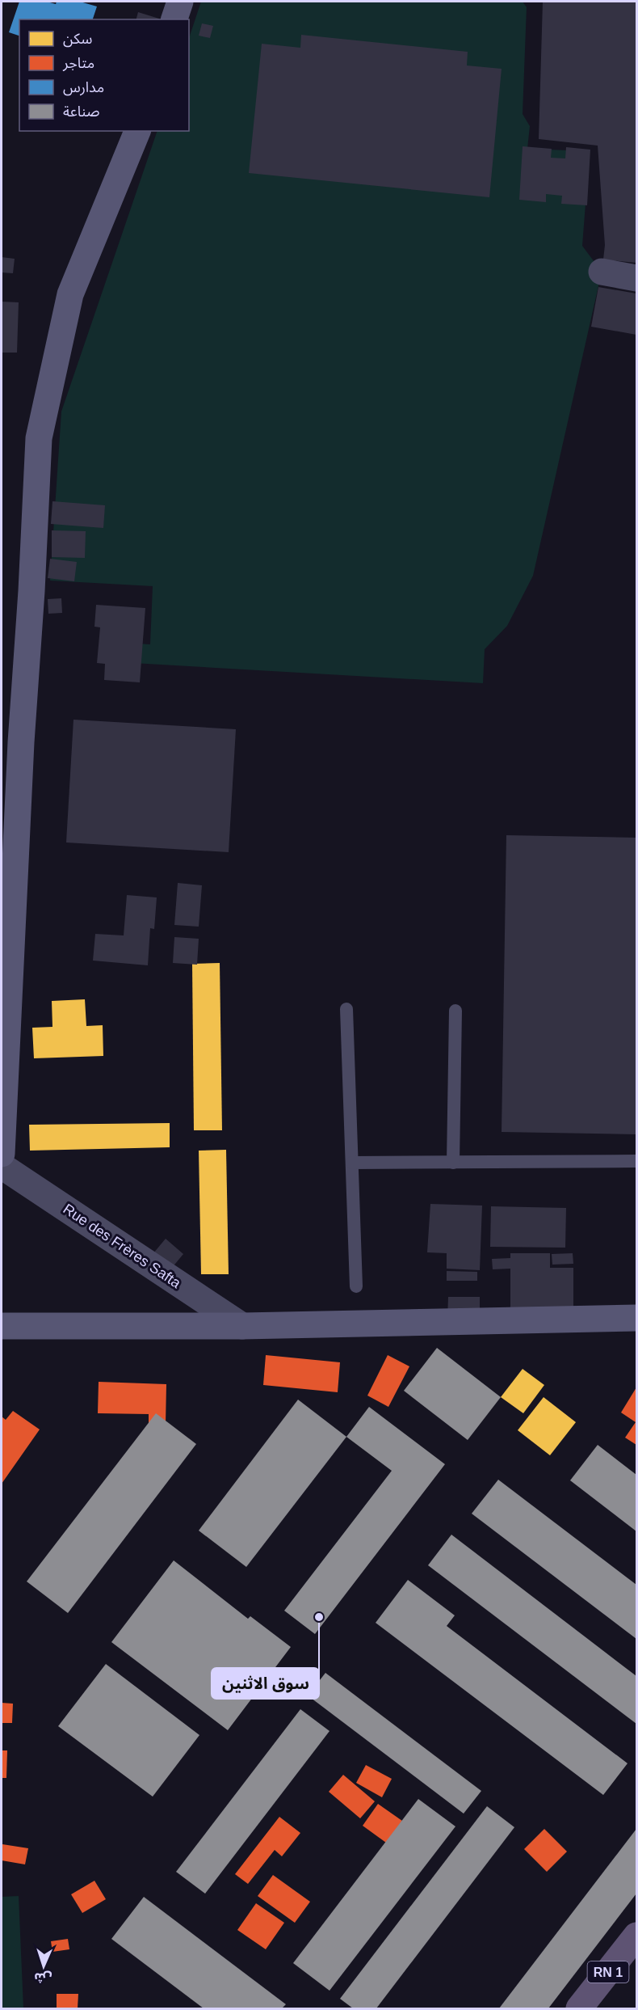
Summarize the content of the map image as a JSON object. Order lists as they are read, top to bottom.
{
  "streets": {
    "main road": ["RN 1"],
    "street": ["Rue des Frères Safta"]
  },
  "places": ["ﺳﻮق اﻻﺛﻨﻴﻦ"],
  "legend": [
    "سكن",
    "متاجر",
    "مدارس",
    "صناعة"
  ],
  "north": "bottom"
}
